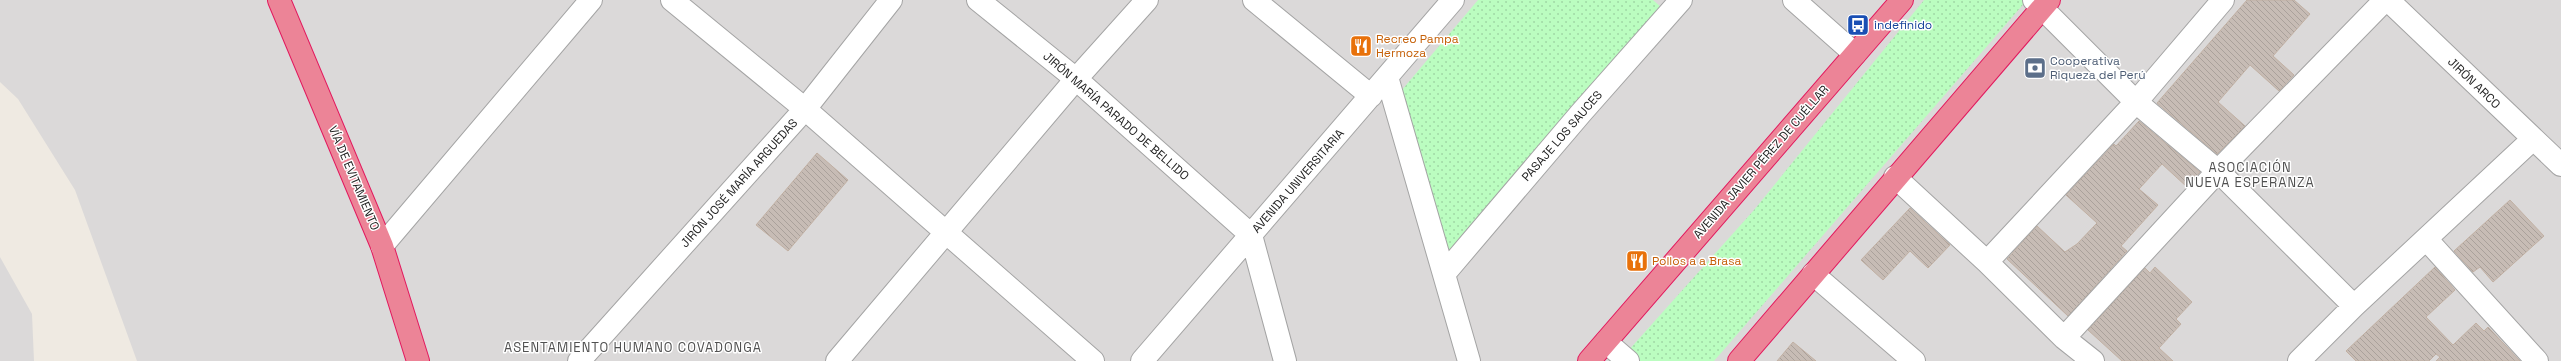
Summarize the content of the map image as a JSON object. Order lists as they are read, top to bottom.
{
  "streets": {
    "highway": ["AVENIDA JAVIER PÉREZ DE CUÉLLAR", "VÍA DE EVITAMIENTO"],
    "street": [
      "JIRÓN ARCO",
      "JIRÓN MARÍA PARADO DE BELLIDO",
      "PASAJE LOS SAUCES",
      "AVENIDA UNIVERSITARIA",
      "JIRÓN JOSÉ MARÍA ARGUEDAS"
    ]
  },
  "crossings": [
    ["JIRÓN MARÍA PARADO DE BELLIDO", "AVENIDA UNIVERSITARIA"]
  ],
  "districts": ["ASOCIACIÓN NUEVA ESPERANZA", "ASENTAMIENTO HUMANO COVADONGA"],
  "places": {
    "bus stop": ["indefinido"],
    "restaurant": ["Recreo Pampa Hermoza", "Pollos a a Brasa"],
    "bank": ["Cooperativa Riqueza del Perú"]
  }
}
